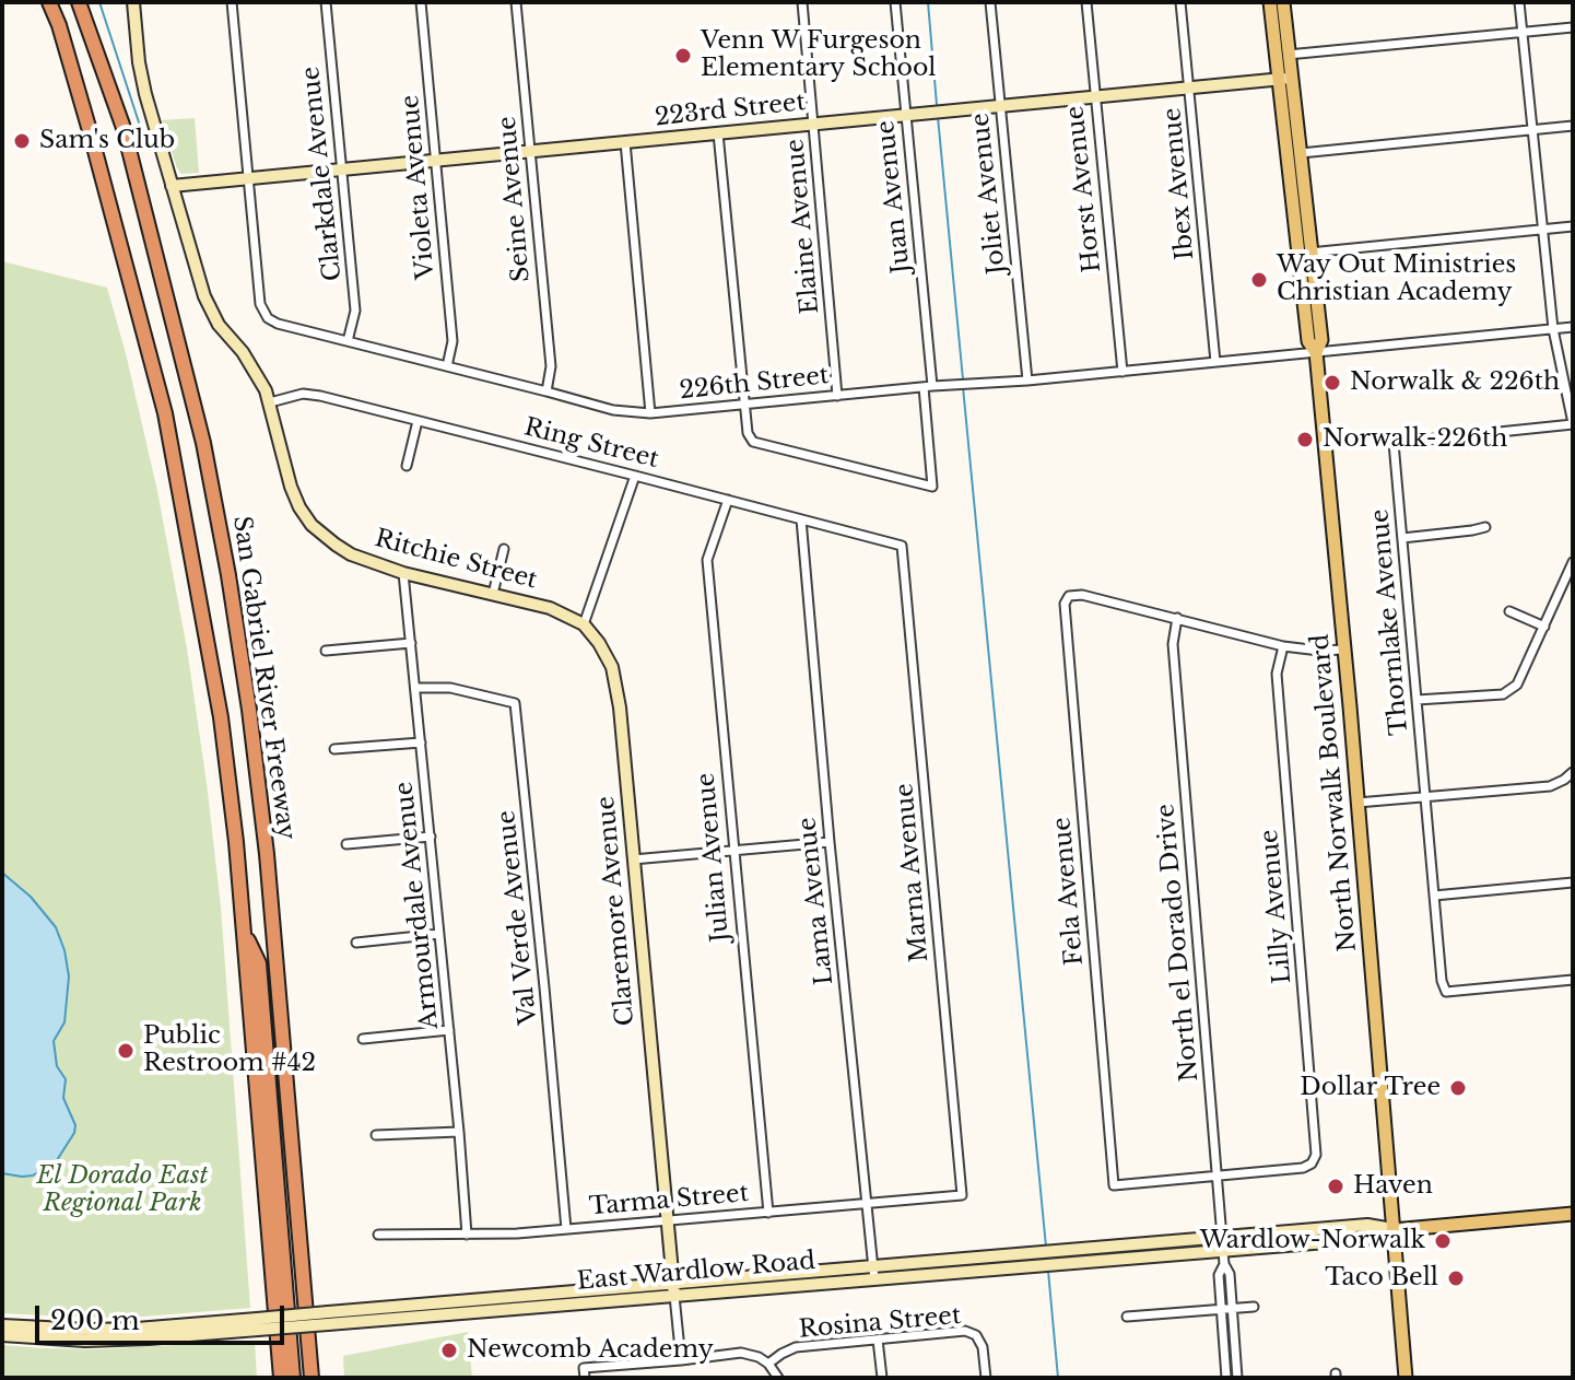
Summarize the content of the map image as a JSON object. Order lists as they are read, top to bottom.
{
  "streets": {
    "highway": ["San Gabriel River Freeway"],
    "main road": [
      "223rd Street",
      "Ritchie Street",
      "North Norwalk Boulevard",
      "Claremore Avenue",
      "East Wardlow Road"
    ],
    "street": [
      "Clarkdale Avenue",
      "Ibex Avenue",
      "Violeta Avenue",
      "Horst Avenue",
      "Joliet Avenue",
      "Juan Avenue",
      "Seine Avenue",
      "Elaine Avenue",
      "226th Street",
      "Ring Street",
      "Thornlake Avenue",
      "Julian Avenue",
      "Marna Avenue",
      "Fela Avenue",
      "Lama Avenue",
      "Armourdale Avenue",
      "Lilly Avenue",
      "Val Verde Avenue",
      "North el Dorado Drive",
      "Tarma Street",
      "Rosina Street"
    ]
  },
  "crossings": [
    ["223rd Street", "Clarkdale Avenue"],
    ["223rd Street", "Ibex Avenue"],
    ["223rd Street", "Violeta Avenue"],
    ["223rd Street", "Horst Avenue"],
    ["223rd Street", "Joliet Avenue"],
    ["223rd Street", "Juan Avenue"],
    ["223rd Street", "Seine Avenue"],
    ["223rd Street", "Elaine Avenue"],
    ["223rd Street", "226th Street"],
    ["Clarkdale Avenue", "226th Street"],
    ["Ibex Avenue", "226th Street"],
    ["Violeta Avenue", "226th Street"],
    ["Horst Avenue", "226th Street"],
    ["Joliet Avenue", "226th Street"],
    ["Juan Avenue", "226th Street"],
    ["Seine Avenue", "226th Street"],
    ["Elaine Avenue", "226th Street"],
    ["226th Street", "North Norwalk Boulevard"],
    ["Ring Street", "Ritchie Street"],
    ["Ring Street", "Julian Avenue"],
    ["Ring Street", "Marna Avenue"],
    ["Ring Street", "Lama Avenue"],
    ["Ritchie Street", "Armourdale Avenue"],
    ["Ritchie Street", "Claremore Avenue"],
    ["North Norwalk Boulevard", "East Wardlow Road"],
    ["Julian Avenue", "Tarma Street"],
    ["Marna Avenue", "Tarma Street"],
    ["Fela Avenue", "Lilly Avenue"],
    ["Fela Avenue", "North el Dorado Drive"],
    ["Lama Avenue", "Tarma Street"],
    ["Lama Avenue", "East Wardlow Road"],
    ["Armourdale Avenue", "Val Verde Avenue"],
    ["Armourdale Avenue", "Tarma Street"],
    ["Lilly Avenue", "North el Dorado Drive"],
    ["Claremore Avenue", "Tarma Street"],
    ["Claremore Avenue", "East Wardlow Road"],
    ["Val Verde Avenue", "Tarma Street"],
    ["North el Dorado Drive", "East Wardlow Road"]
  ],
  "parks": ["El Dorado East Regional Park"],
  "places": [
    "Venn W Furgeson Elementary School",
    "Sam's Club",
    "Way Out Ministries Christian Academy",
    "Norwalk & 226th",
    "Norwalk-226th",
    "Public Restroom #42",
    "Dollar Tree",
    "Haven",
    "Wardlow-Norwalk",
    "Taco Bell",
    "Newcomb Academy"
  ],
  "scale_bar": "200 m"
}
